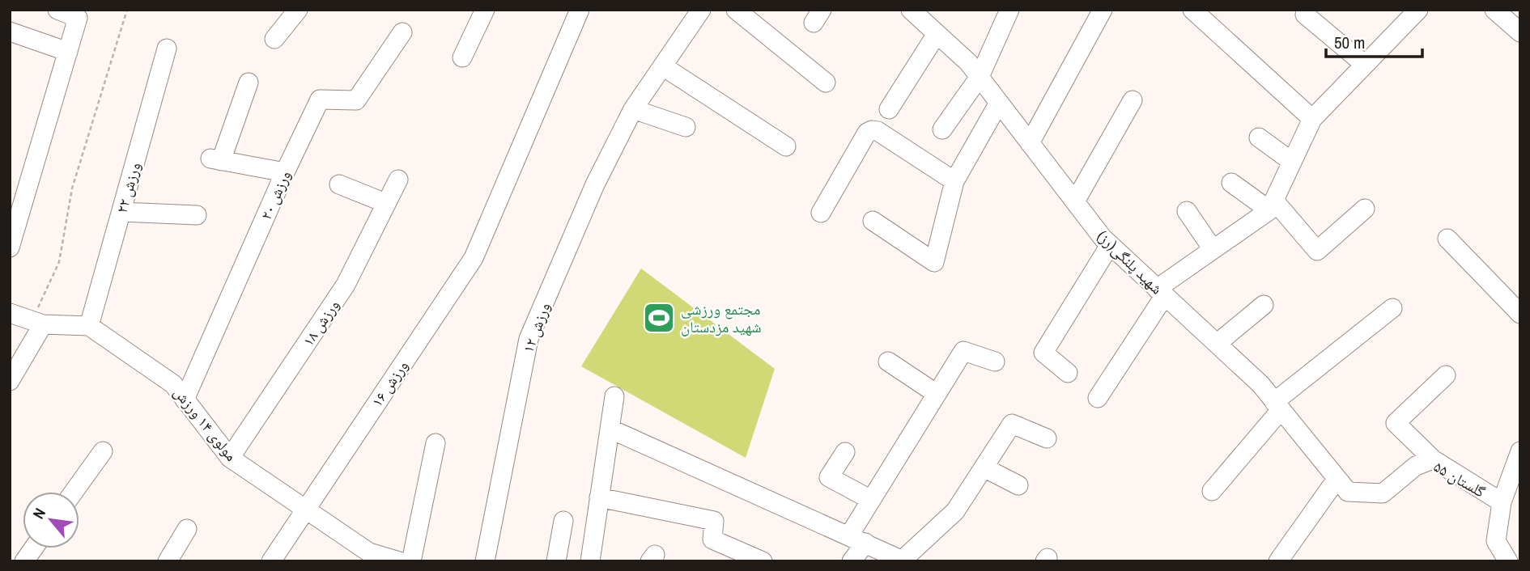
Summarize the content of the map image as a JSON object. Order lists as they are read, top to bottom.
{
  "streets": {
    "street": [
      "ورزش ۲۲",
      "ورزش ۲۰",
      "شهید پلنگی(رز)",
      "ورزش ۱۸",
      "ورزش ۱۲",
      "ورزش ۱۶",
      "مولوی ۱۴ ورزش",
      "گلستان ۵۵"
    ]
  },
  "crossings": [
    ["ورزش ۲۲", "مولوی ۱۴ ورزش"],
    ["ورزش ۲۰", "مولوی ۱۴ ورزش"],
    ["شهید پلنگی(رز)", "گلستان ۵۵"],
    ["ورزش ۱۸", "مولوی ۱۴ ورزش"],
    ["ورزش ۱۶", "مولوی ۱۴ ورزش"]
  ],
  "places": {
    "sports": ["مجتمع ورزشی شهید مزدستان"]
  },
  "scale_bar": "50 m",
  "north": "top left"
}
